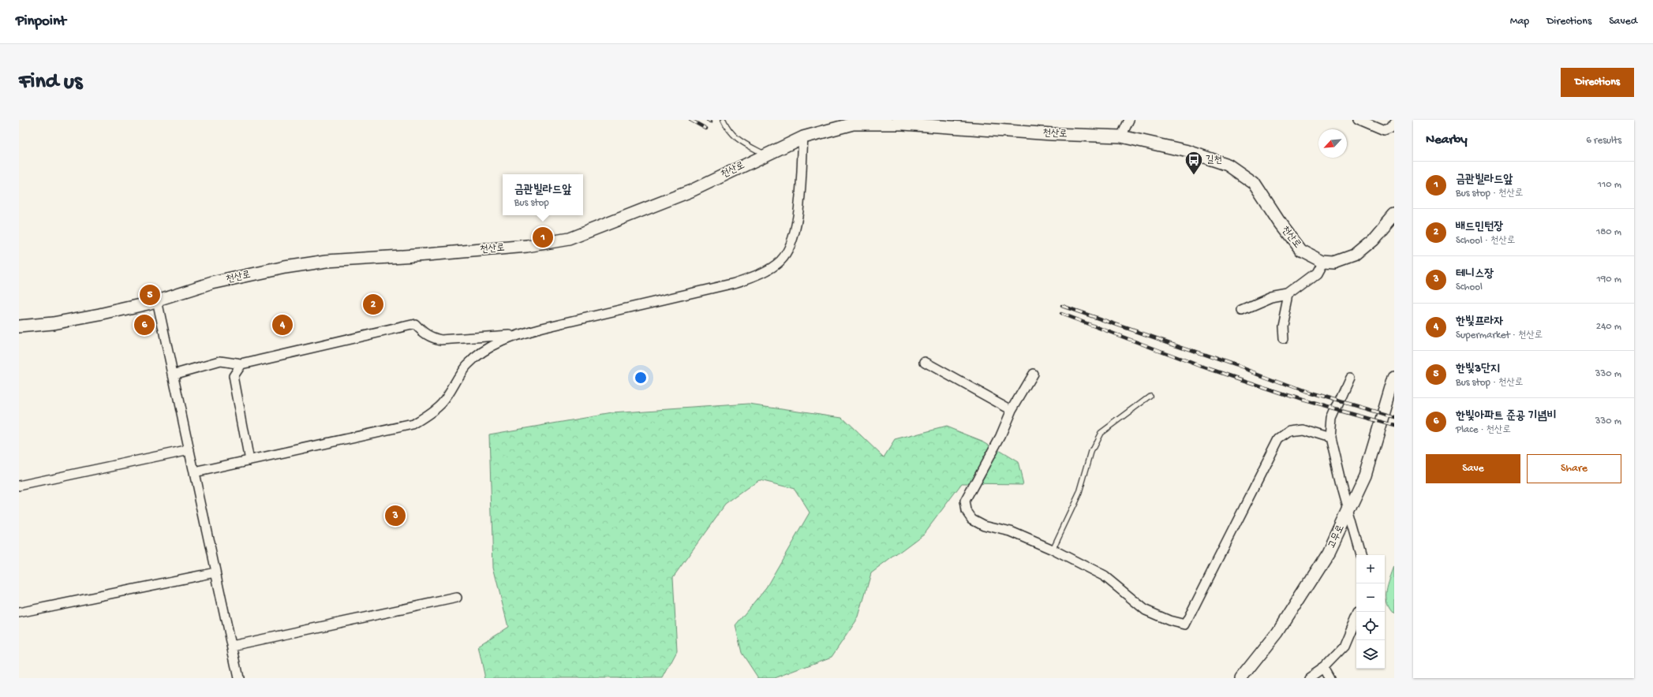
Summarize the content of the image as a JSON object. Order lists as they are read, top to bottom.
{
  "streets": {
    "street": ["천산로", "고무로"]
  },
  "places": {
    "bus stop": ["길천"]
  },
  "north": "bottom left",
  "page": {
    "header": "Pinpoint",
    "nav": ["Map", "Directions", "Saved"],
    "buttons": [
      "Directions",
      ["Save", "Share"]
    ],
    "title": "Find us",
    "heading": ["Nearby", "6 results"],
    "list": [
      {
        "mark": "1",
        "name": "금관빌라드앞",
        "note": "Bus stop · 천산로",
        "value": "110 m"
      },
      {
        "mark": "2",
        "name": "배드민턴장",
        "note": "School · 천산로",
        "value": "180 m"
      },
      {
        "mark": "3",
        "name": "테니스장",
        "note": "School",
        "value": "190 m"
      },
      {
        "mark": "4",
        "name": "한빛프라자",
        "note": "Supermarket · 천산로",
        "value": "240 m"
      },
      {
        "mark": "5",
        "name": "한빛3단지",
        "note": "Bus stop · 천산로",
        "value": "330 m"
      },
      {
        "mark": "6",
        "name": "한빛아파트 준공 기념비",
        "note": "Place · 천산로",
        "value": "330 m"
      }
    ],
    "popup": ["금관빌라드앞", "Bus stop"],
    "pins": [
      "1",
      "5",
      "2",
      "4",
      "6",
      "3"
    ],
    "map_buttons": ["+", "−"]
  }
}
